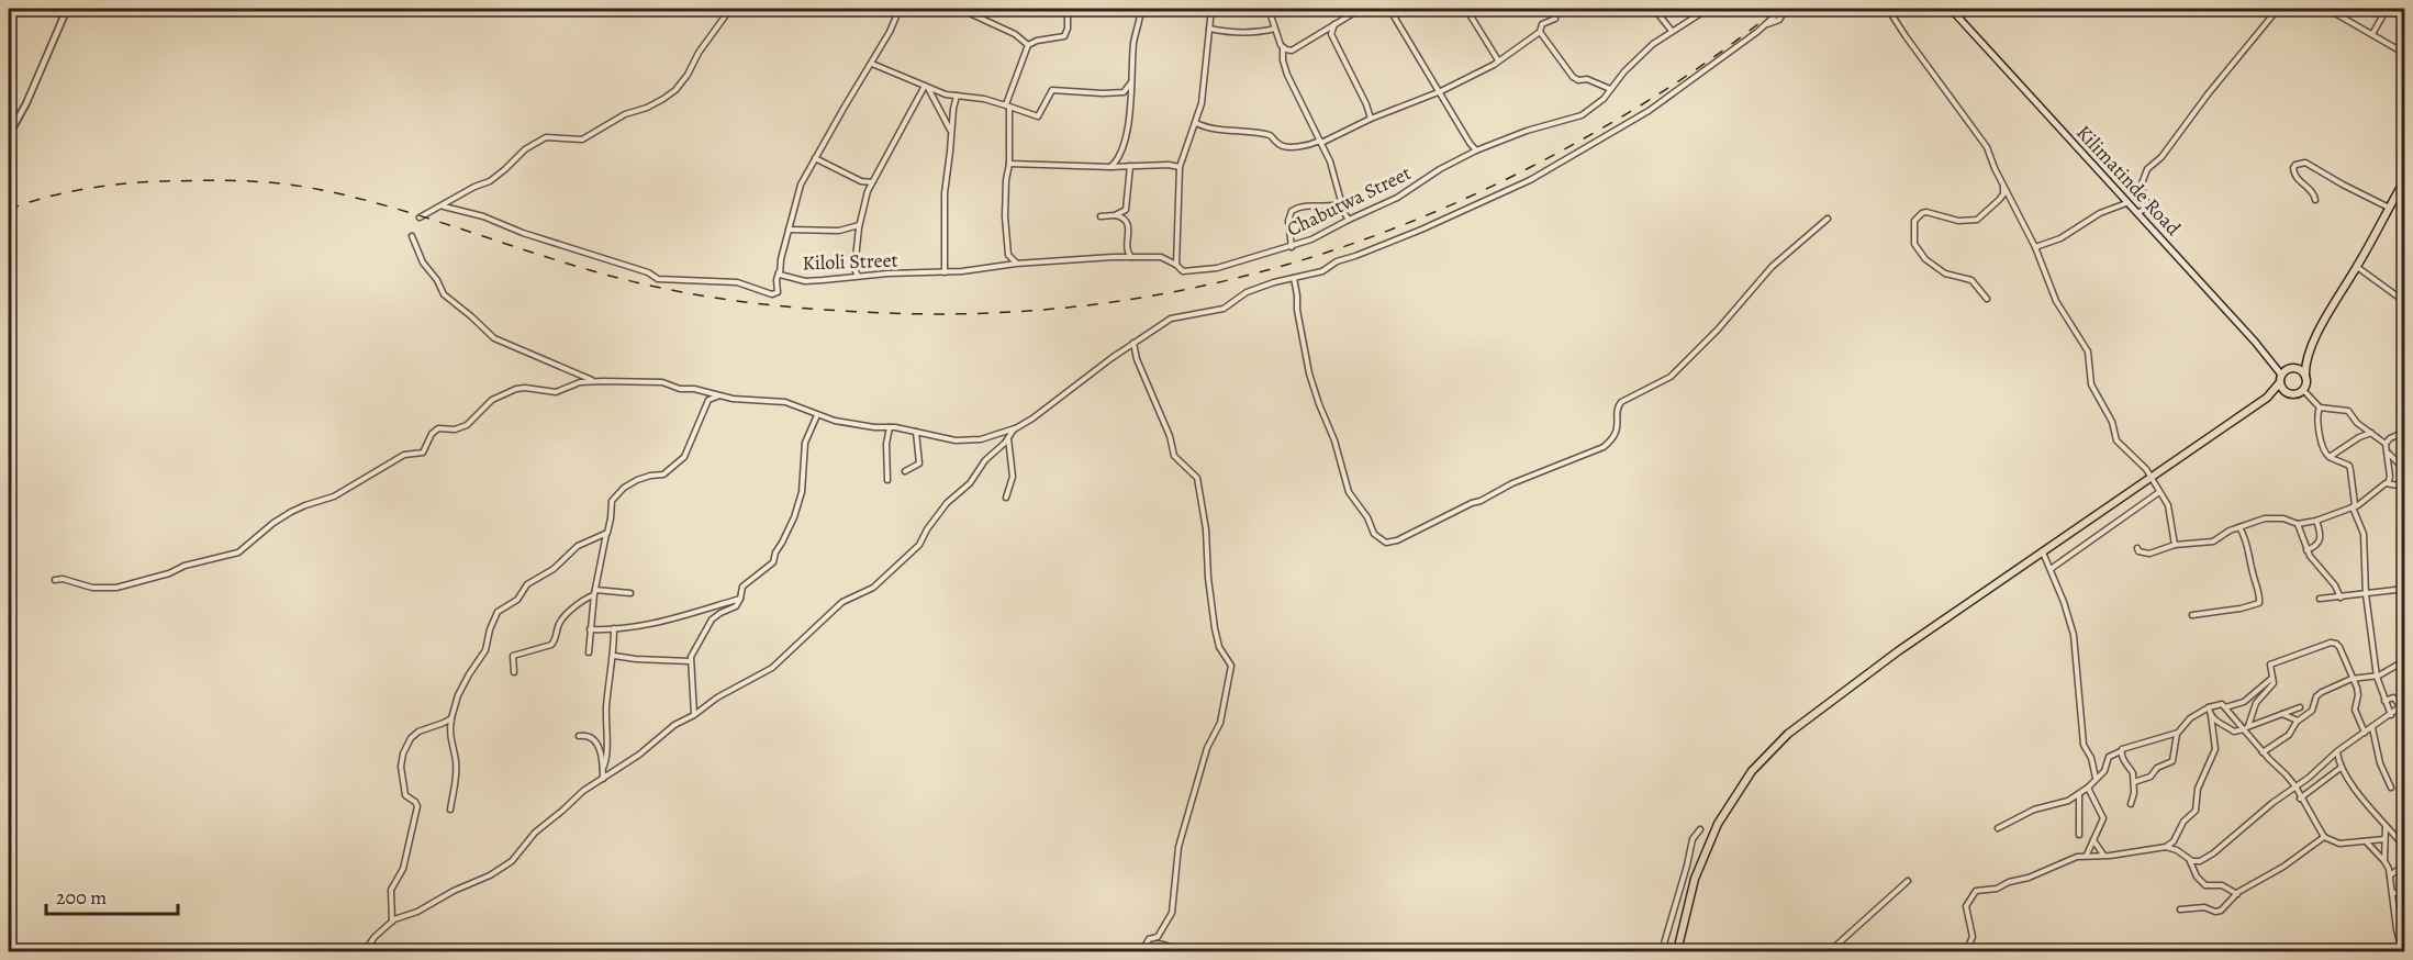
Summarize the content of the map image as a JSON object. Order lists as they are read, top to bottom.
{
  "streets": {
    "main road": ["Kilimatinde Road"],
    "street": ["Chabutwa Street", "Kiloli Street"]
  },
  "crossings": [
    ["Chabutwa Street", "Kiloli Street"]
  ],
  "scale_bar": "200 m"
}
